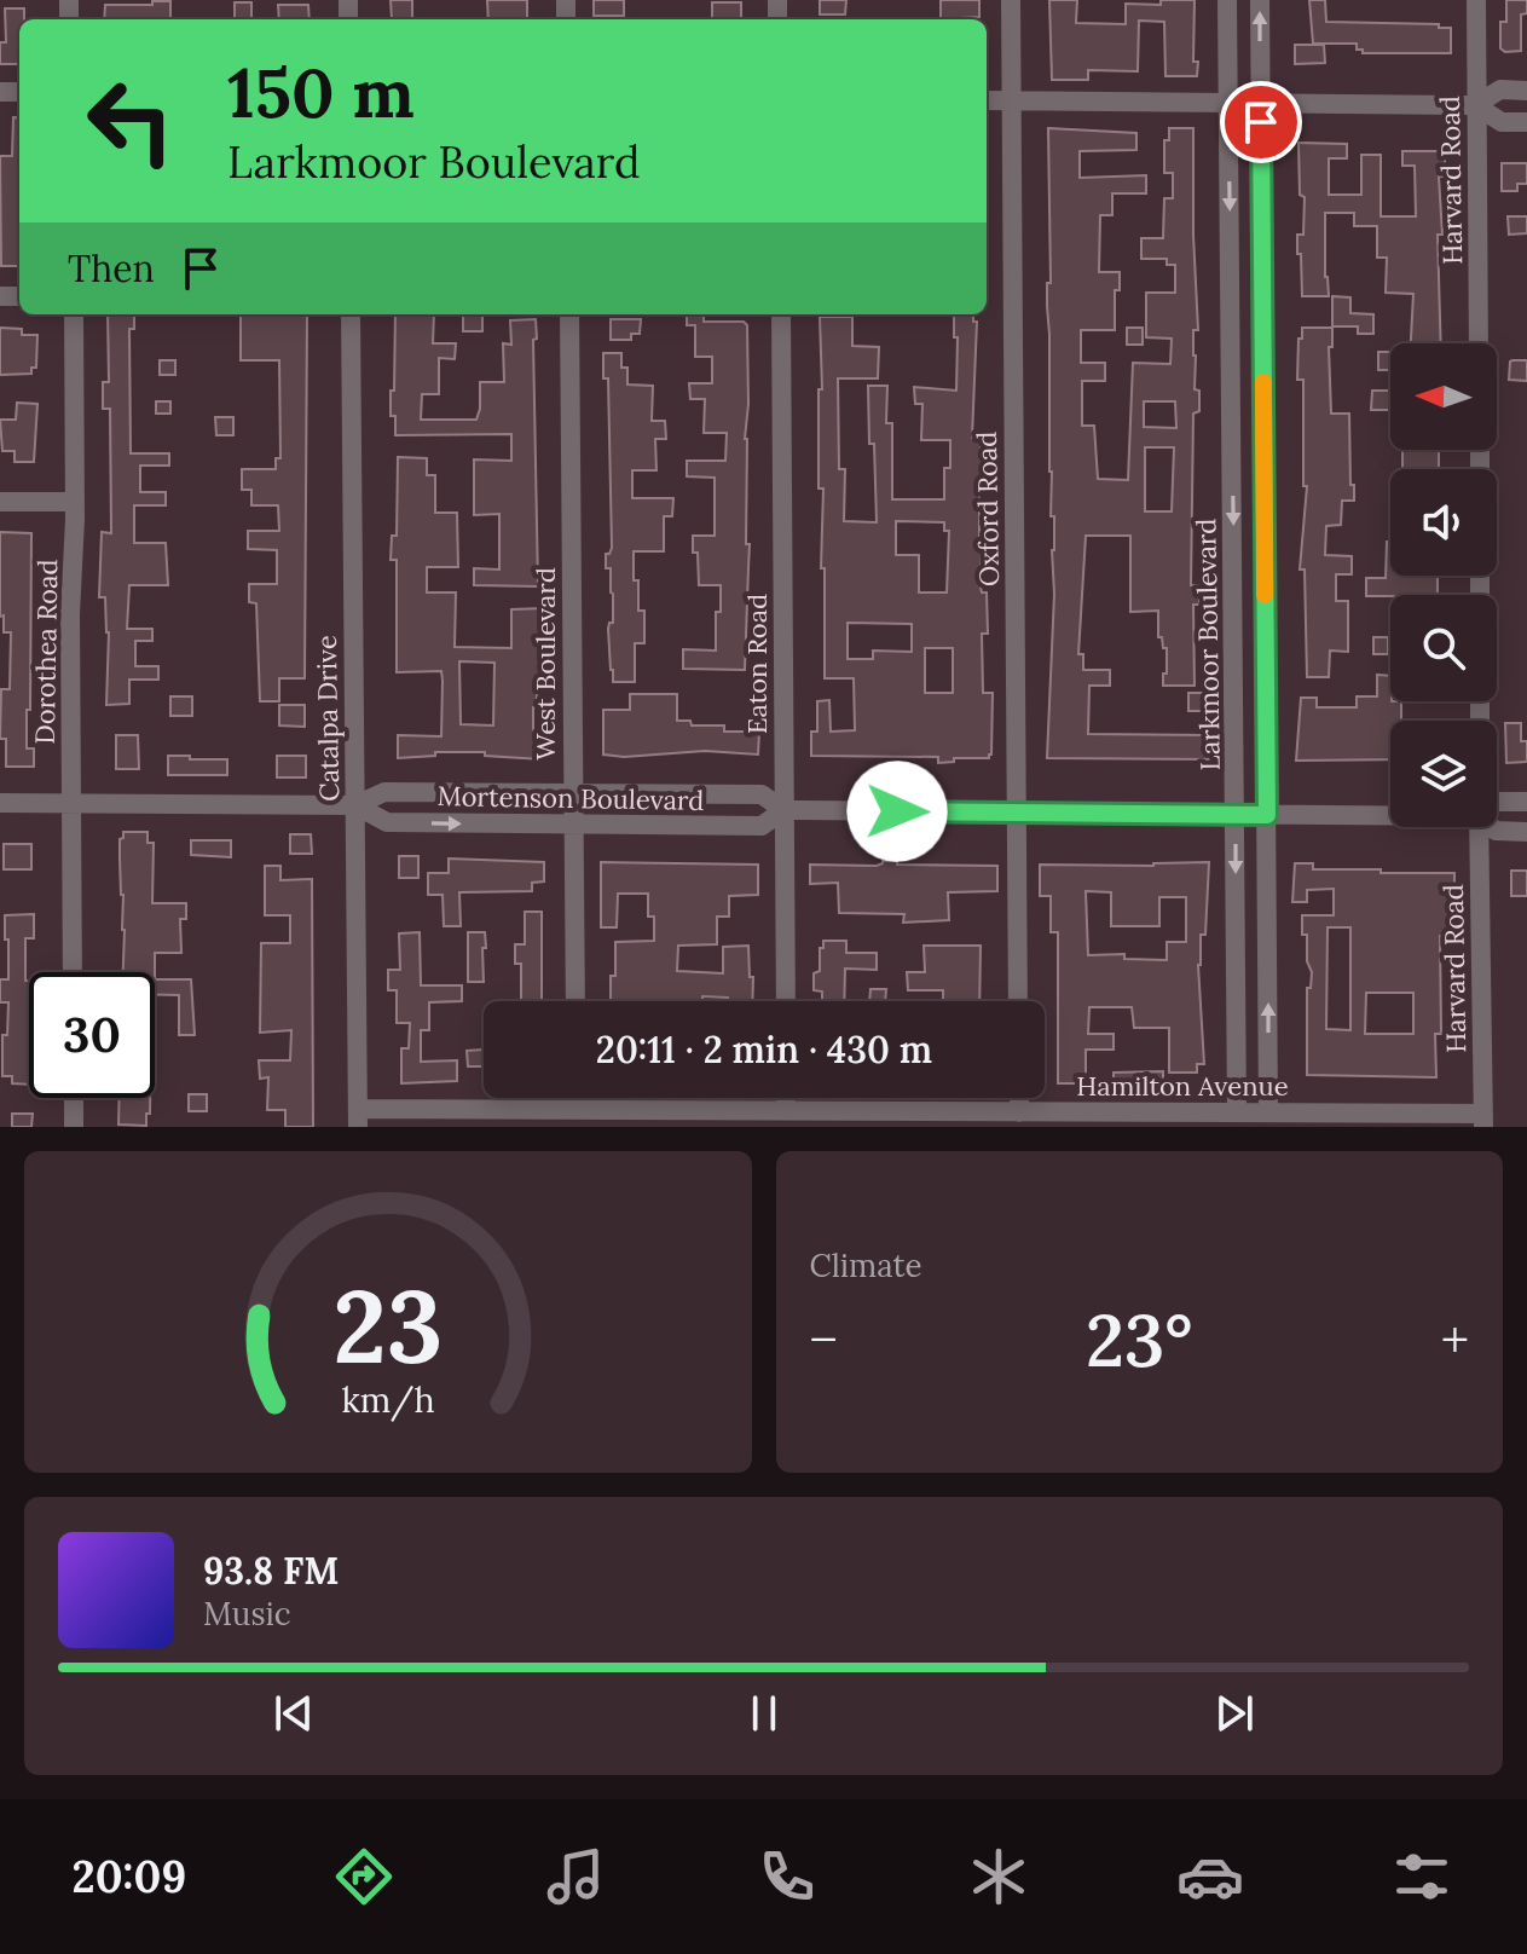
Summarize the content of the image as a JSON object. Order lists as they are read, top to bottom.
{
  "streets": {
    "street": [
      "Harvard Road",
      "Oxford Road",
      "Larkmoor Boulevard",
      "Dorothea Road",
      "West Boulevard",
      "Eaton Road",
      "Catalpa Drive",
      "Mortenson Boulevard",
      "Hamilton Avenue"
    ]
  },
  "crossings": [
    ["Harvard Road", "Hamilton Avenue"],
    ["Oxford Road", "Mortenson Boulevard"],
    ["Larkmoor Boulevard", "Mortenson Boulevard"],
    ["Larkmoor Boulevard", "Hamilton Avenue"],
    ["Dorothea Road", "Mortenson Boulevard"],
    ["West Boulevard", "Mortenson Boulevard"],
    ["Eaton Road", "Mortenson Boulevard"],
    ["Catalpa Drive", "Mortenson Boulevard"],
    ["Catalpa Drive", "Hamilton Avenue"]
  ],
  "north": "left",
  "page": {
    "turn": ["150 m", "Larkmoor Boulevard"],
    "then": "Then",
    "limit": "30",
    "trip": "20:11 · 2 min · 430 m",
    "tile": "Climate",
    "heat": ["−", "23°", "+"],
    "song": ["93.8 FM", "Music"],
    "tabs": "20:09",
    "gauge": ["23", "km/h"]
  }
}
